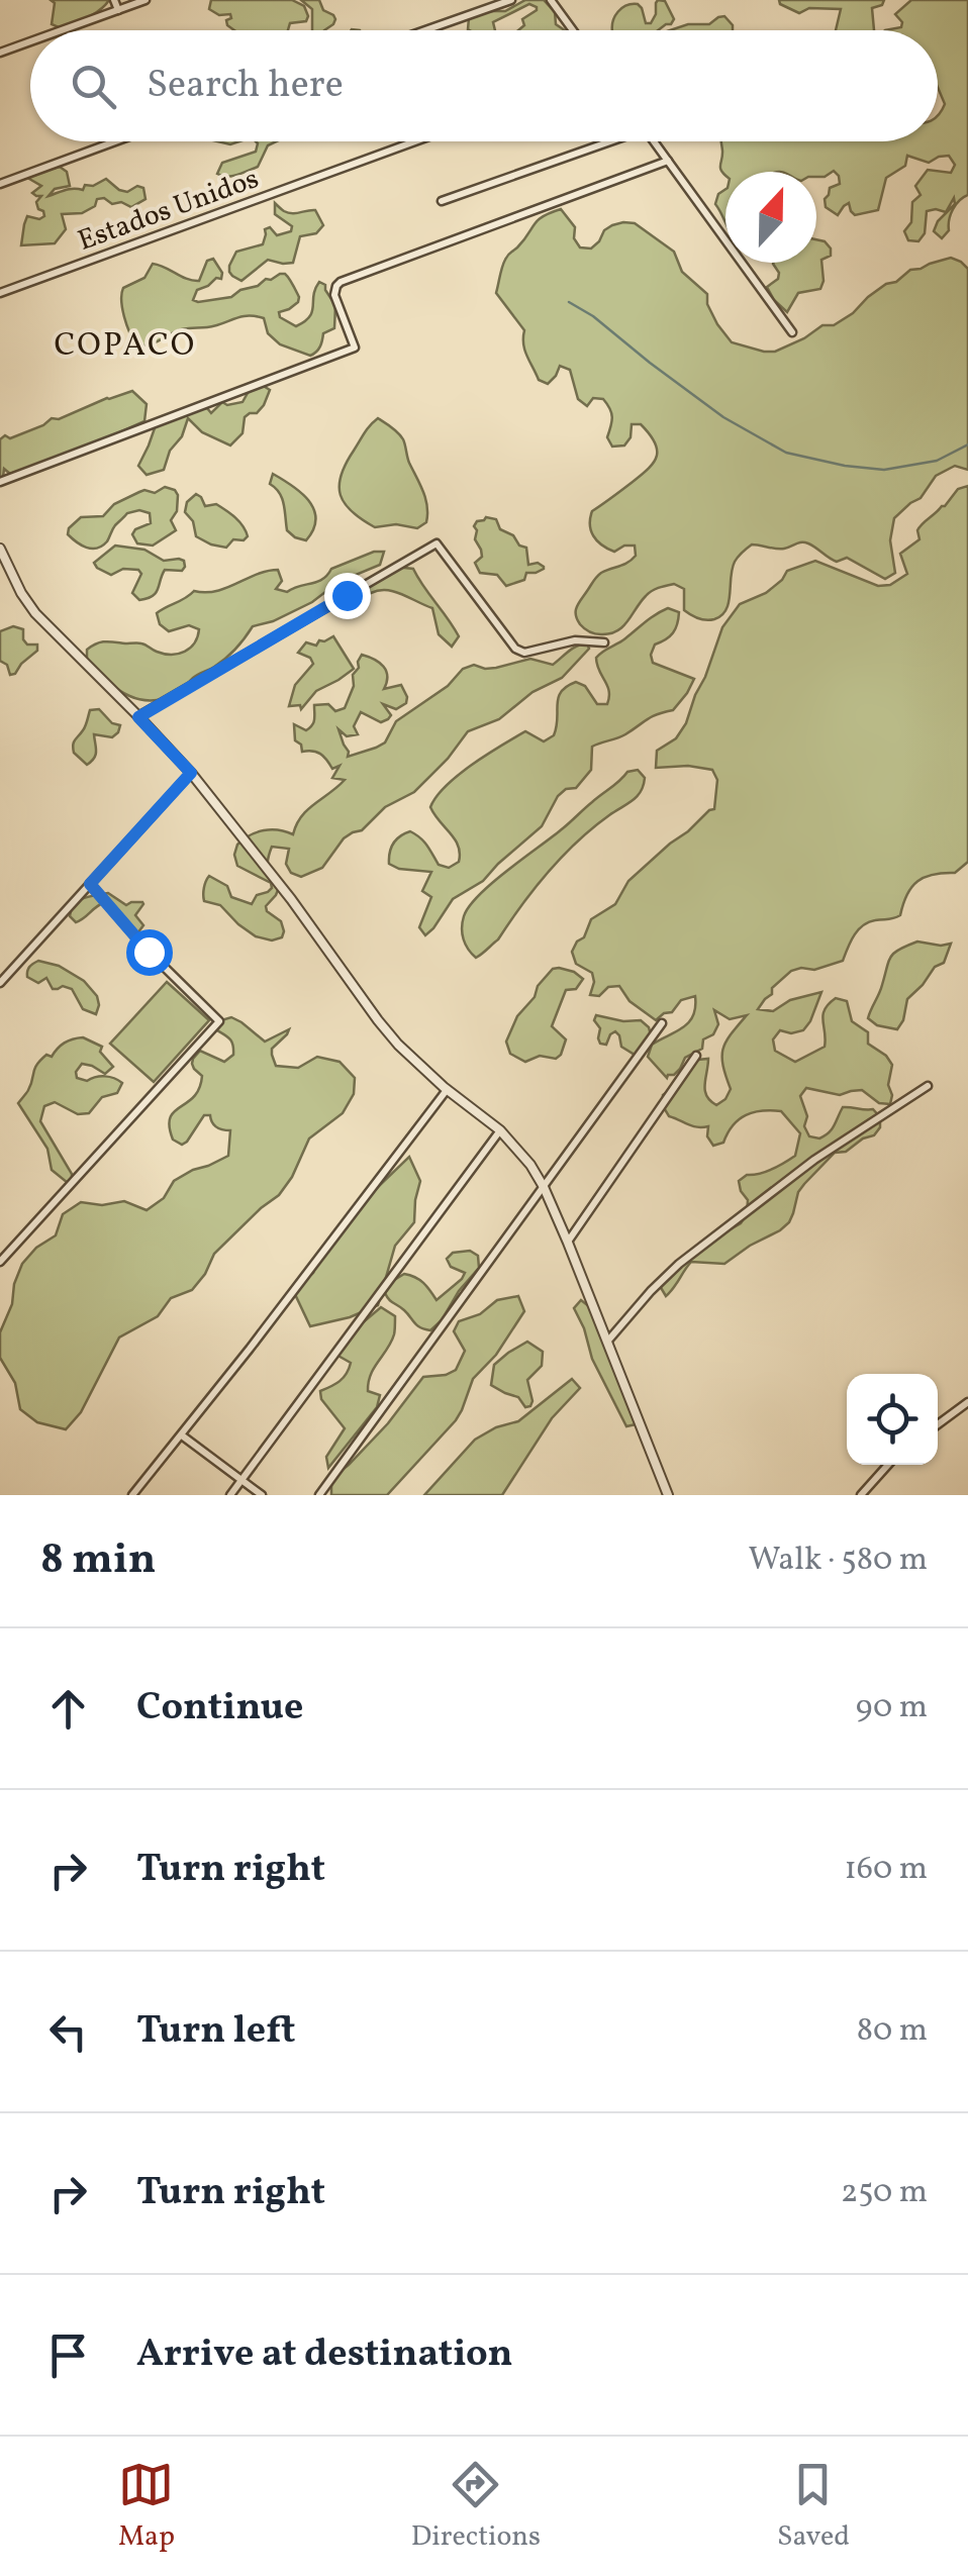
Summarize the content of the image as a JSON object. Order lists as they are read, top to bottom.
{
  "streets": {
    "street": ["Estados Unidos"]
  },
  "districts": ["COPACO"],
  "north": "top",
  "page": {
    "search": "Search here",
    "heading": ["8 min", "Walk · 580 m"],
    "list": [
      ["Continue", "90 m"],
      ["Turn right", "160 m"],
      ["Turn left", "80 m"],
      ["Turn right", "250 m"],
      "Arrive at destination"
    ],
    "nav": ["Map", "Directions", "Saved"]
  }
}
